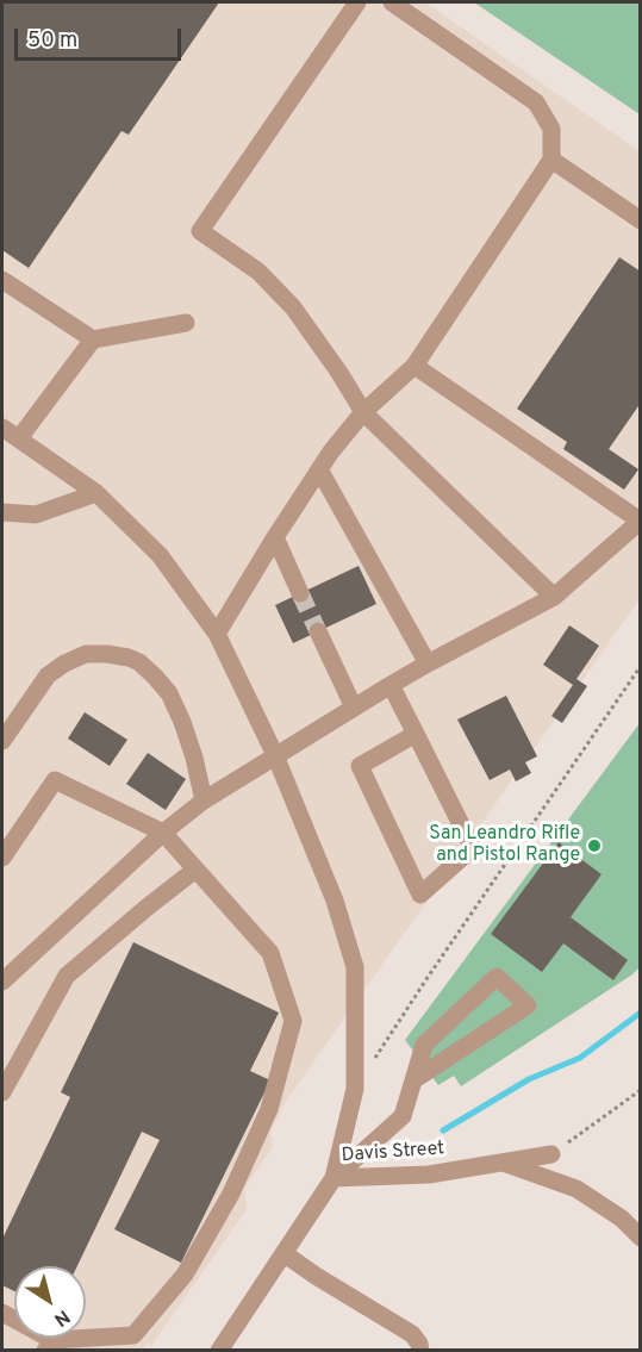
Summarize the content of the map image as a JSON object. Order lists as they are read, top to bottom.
{
  "streets": {
    "street": ["Davis Street"]
  },
  "places": ["San Leandro Rifle and Pistol Range"],
  "scale_bar": "50 m",
  "north": "bottom right"
}
